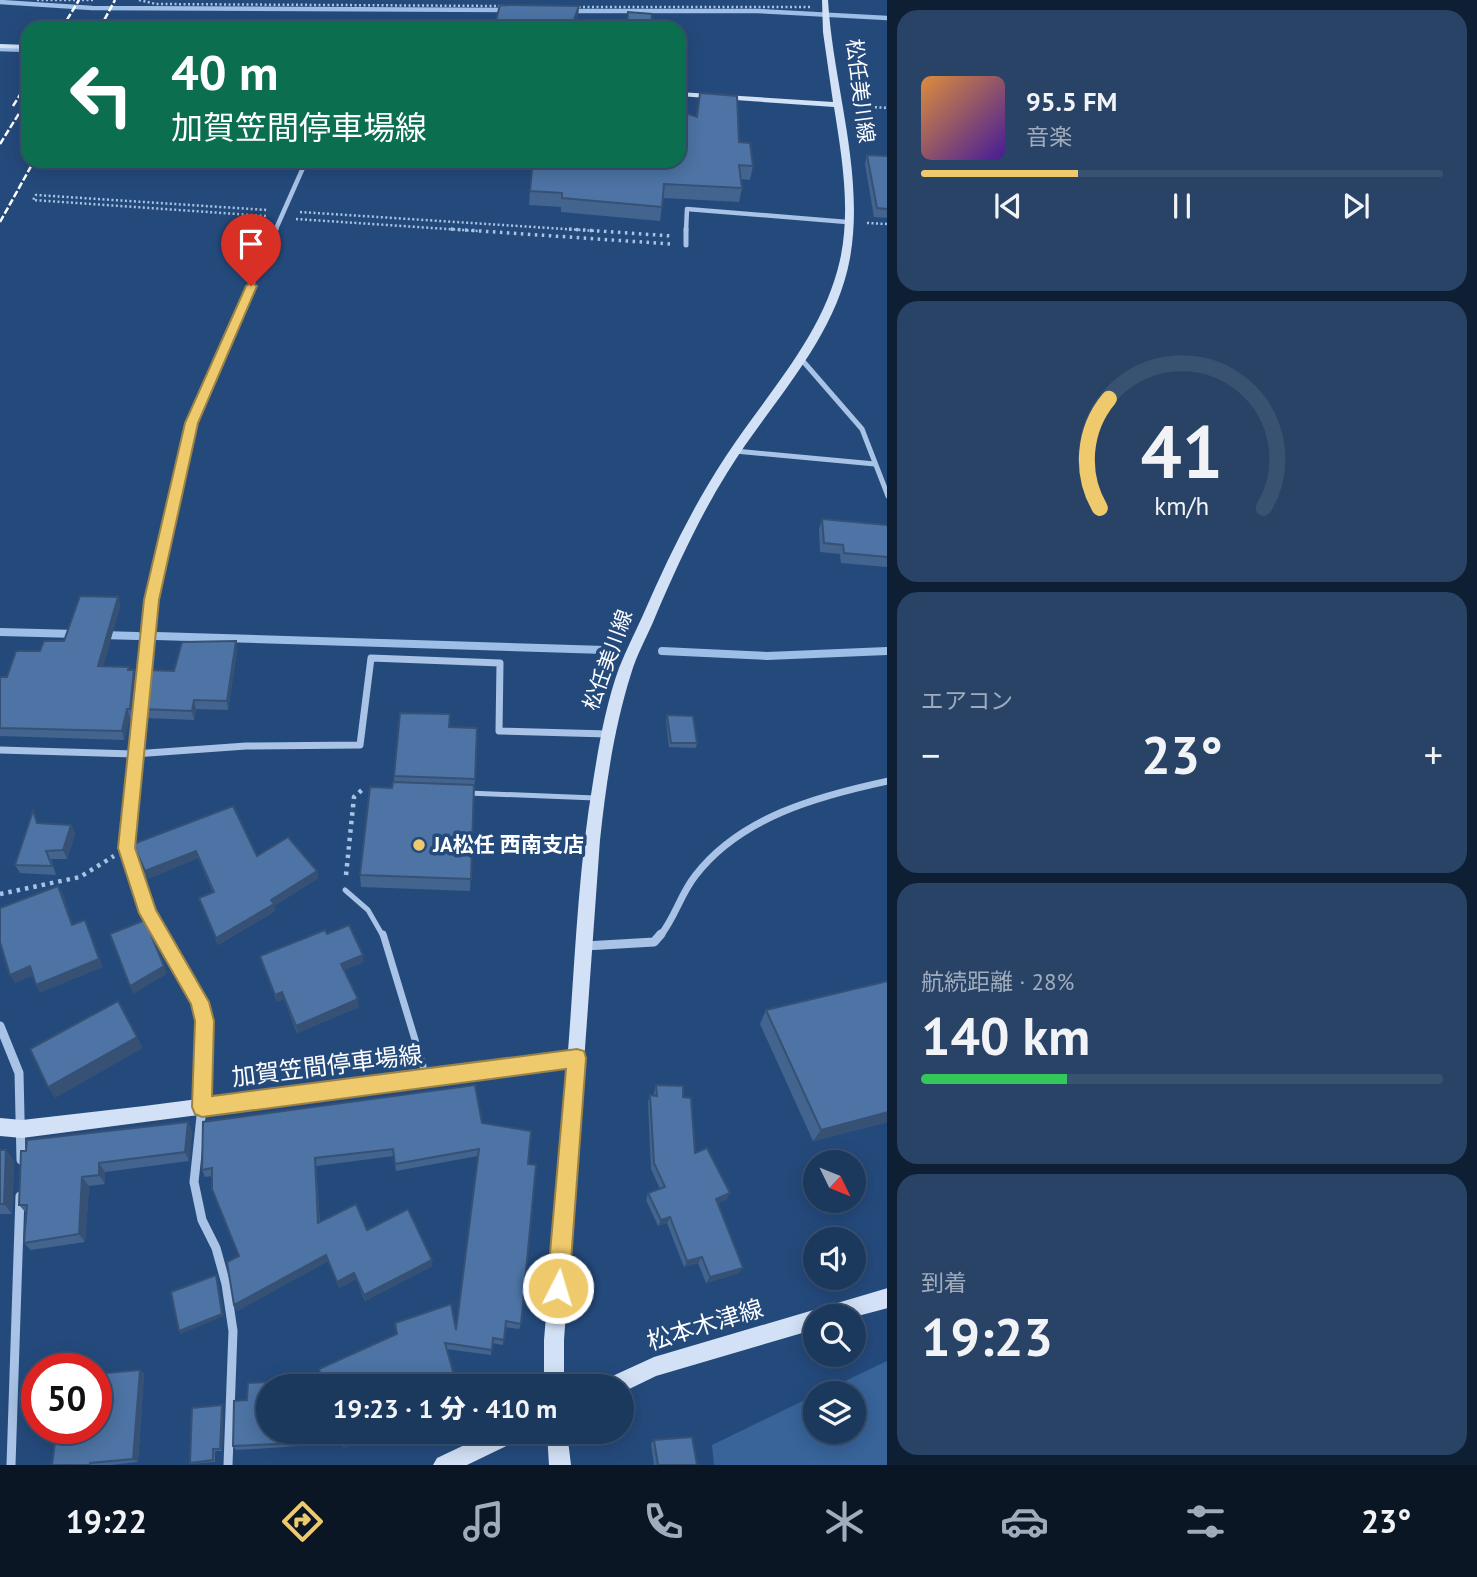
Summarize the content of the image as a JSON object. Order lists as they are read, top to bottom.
{
  "streets": {
    "main road": ["松任美川線", "加賀笠間停車場線", "松本木津線"]
  },
  "crossings": [
    ["松任美川線", "加賀笠間停車場線"]
  ],
  "places": ["JA松任 西南支店"],
  "north": "bottom right",
  "page": {
    "turn": ["40 m", "加賀笠間停車場線"],
    "song": ["95.5 FM", "音楽"],
    "tile": [
      "エアコン",
      ["航続距離 · 28%", "140 km"],
      ["到着", "19:23"]
    ],
    "heat": ["−", "23°", "+"],
    "limit": "50",
    "trip": "19:23 · 1 分 · 410 m",
    "tabs": ["19:22", "23°"],
    "gauge": ["41", "km/h"]
  }
}
